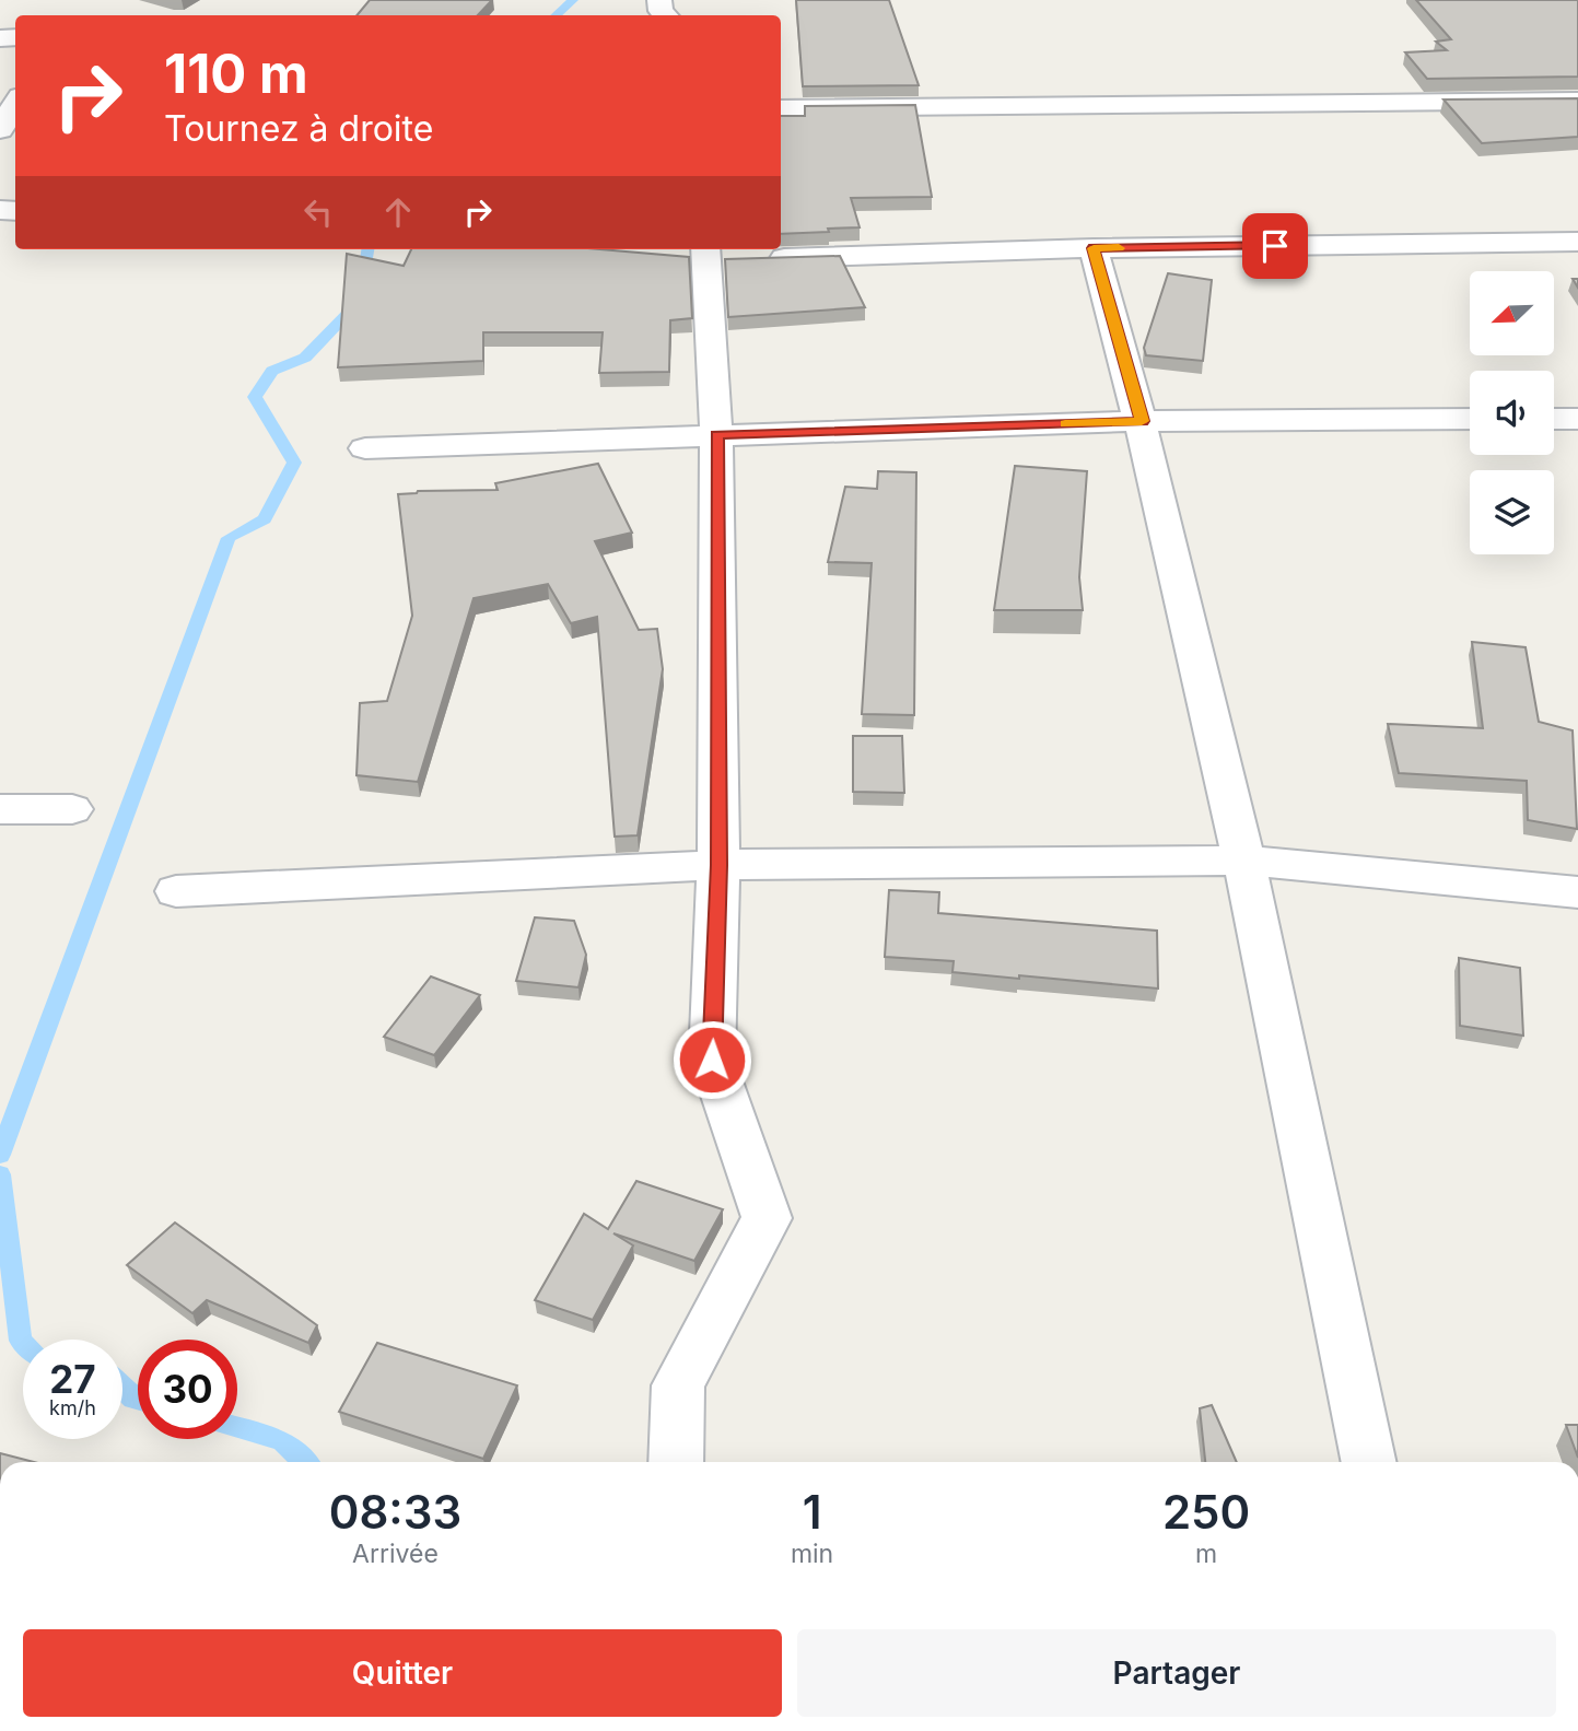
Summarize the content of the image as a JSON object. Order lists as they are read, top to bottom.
{
  "north": "bottom left",
  "page": {
    "turn": ["110 m", "Tournez à droite"],
    "speed": "27 km/h",
    "limit": "30",
    "eta": [
      "08:33",
      "Arrivée",
      "1",
      "min",
      "250",
      "m"
    ],
    "buttons": ["Quitter", "Partager"]
  }
}
